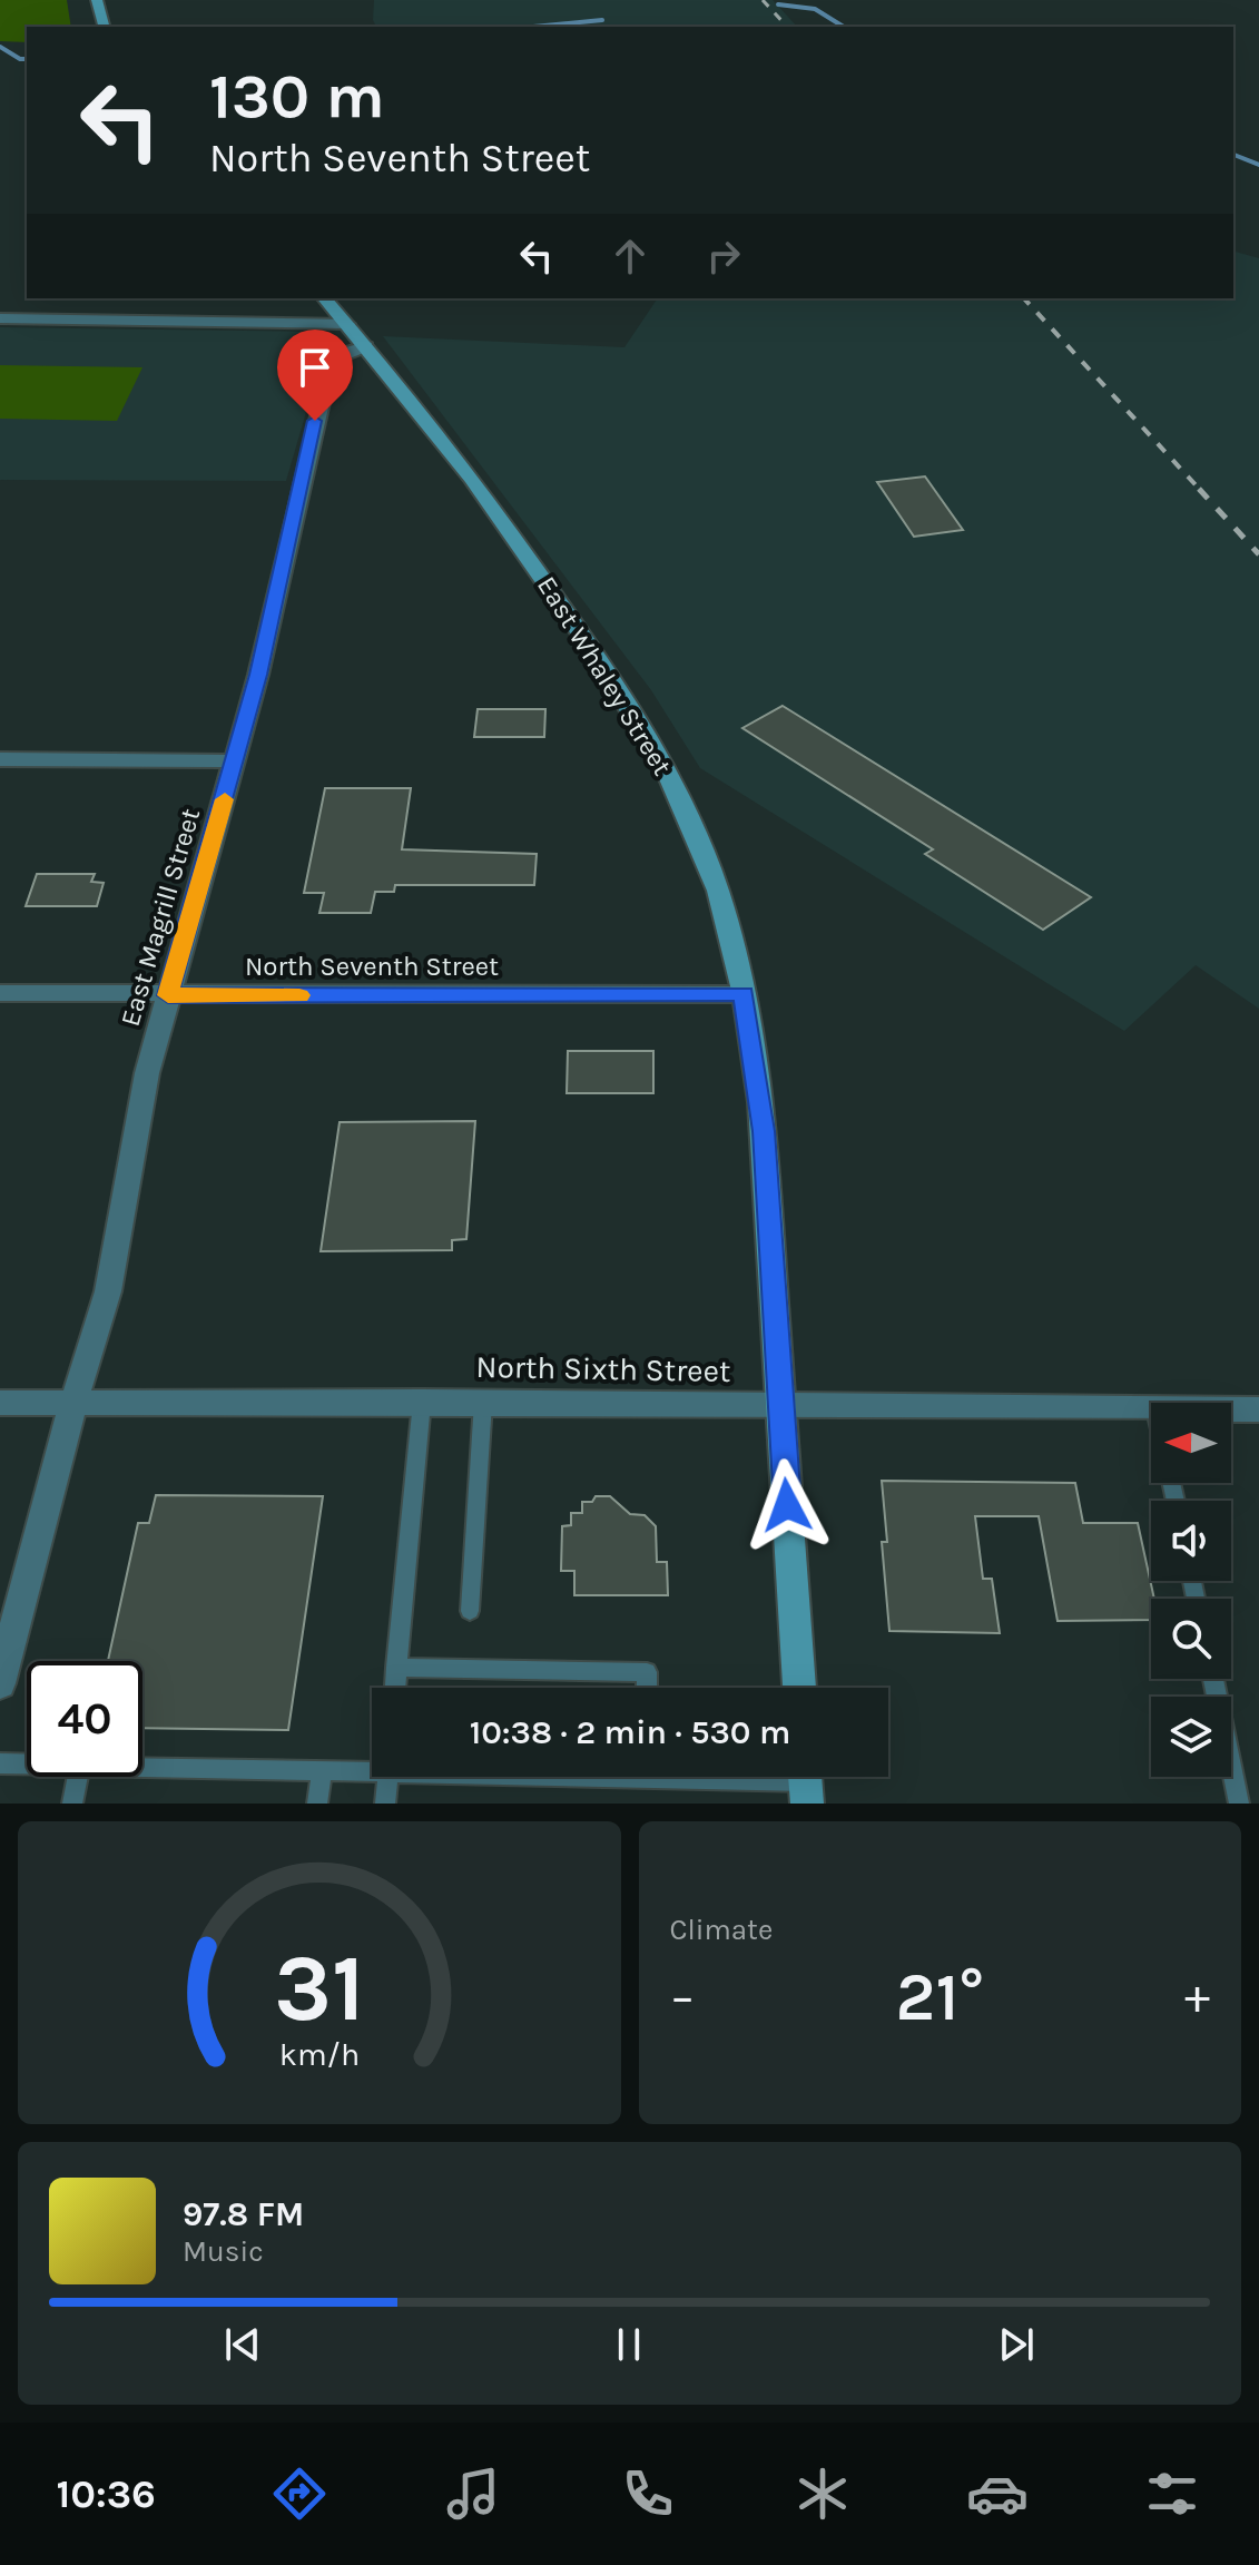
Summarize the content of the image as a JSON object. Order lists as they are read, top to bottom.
{
  "streets": {
    "street": [
      "East Whaley Street",
      "East Magrill Street",
      "North Seventh Street",
      "North Sixth Street"
    ]
  },
  "crossings": [
    ["East Whaley Street", "East Magrill Street"],
    ["East Whaley Street", "North Seventh Street"],
    ["East Whaley Street", "North Sixth Street"],
    ["East Magrill Street", "North Seventh Street"],
    ["East Magrill Street", "North Sixth Street"]
  ],
  "north": "left",
  "page": {
    "turn": ["130 m", "North Seventh Street"],
    "limit": "40",
    "trip": "10:38 · 2 min · 530 m",
    "tile": "Climate",
    "heat": ["−", "21°", "+"],
    "song": ["97.8 FM", "Music"],
    "tabs": "10:36",
    "gauge": ["31", "km/h"]
  }
}
